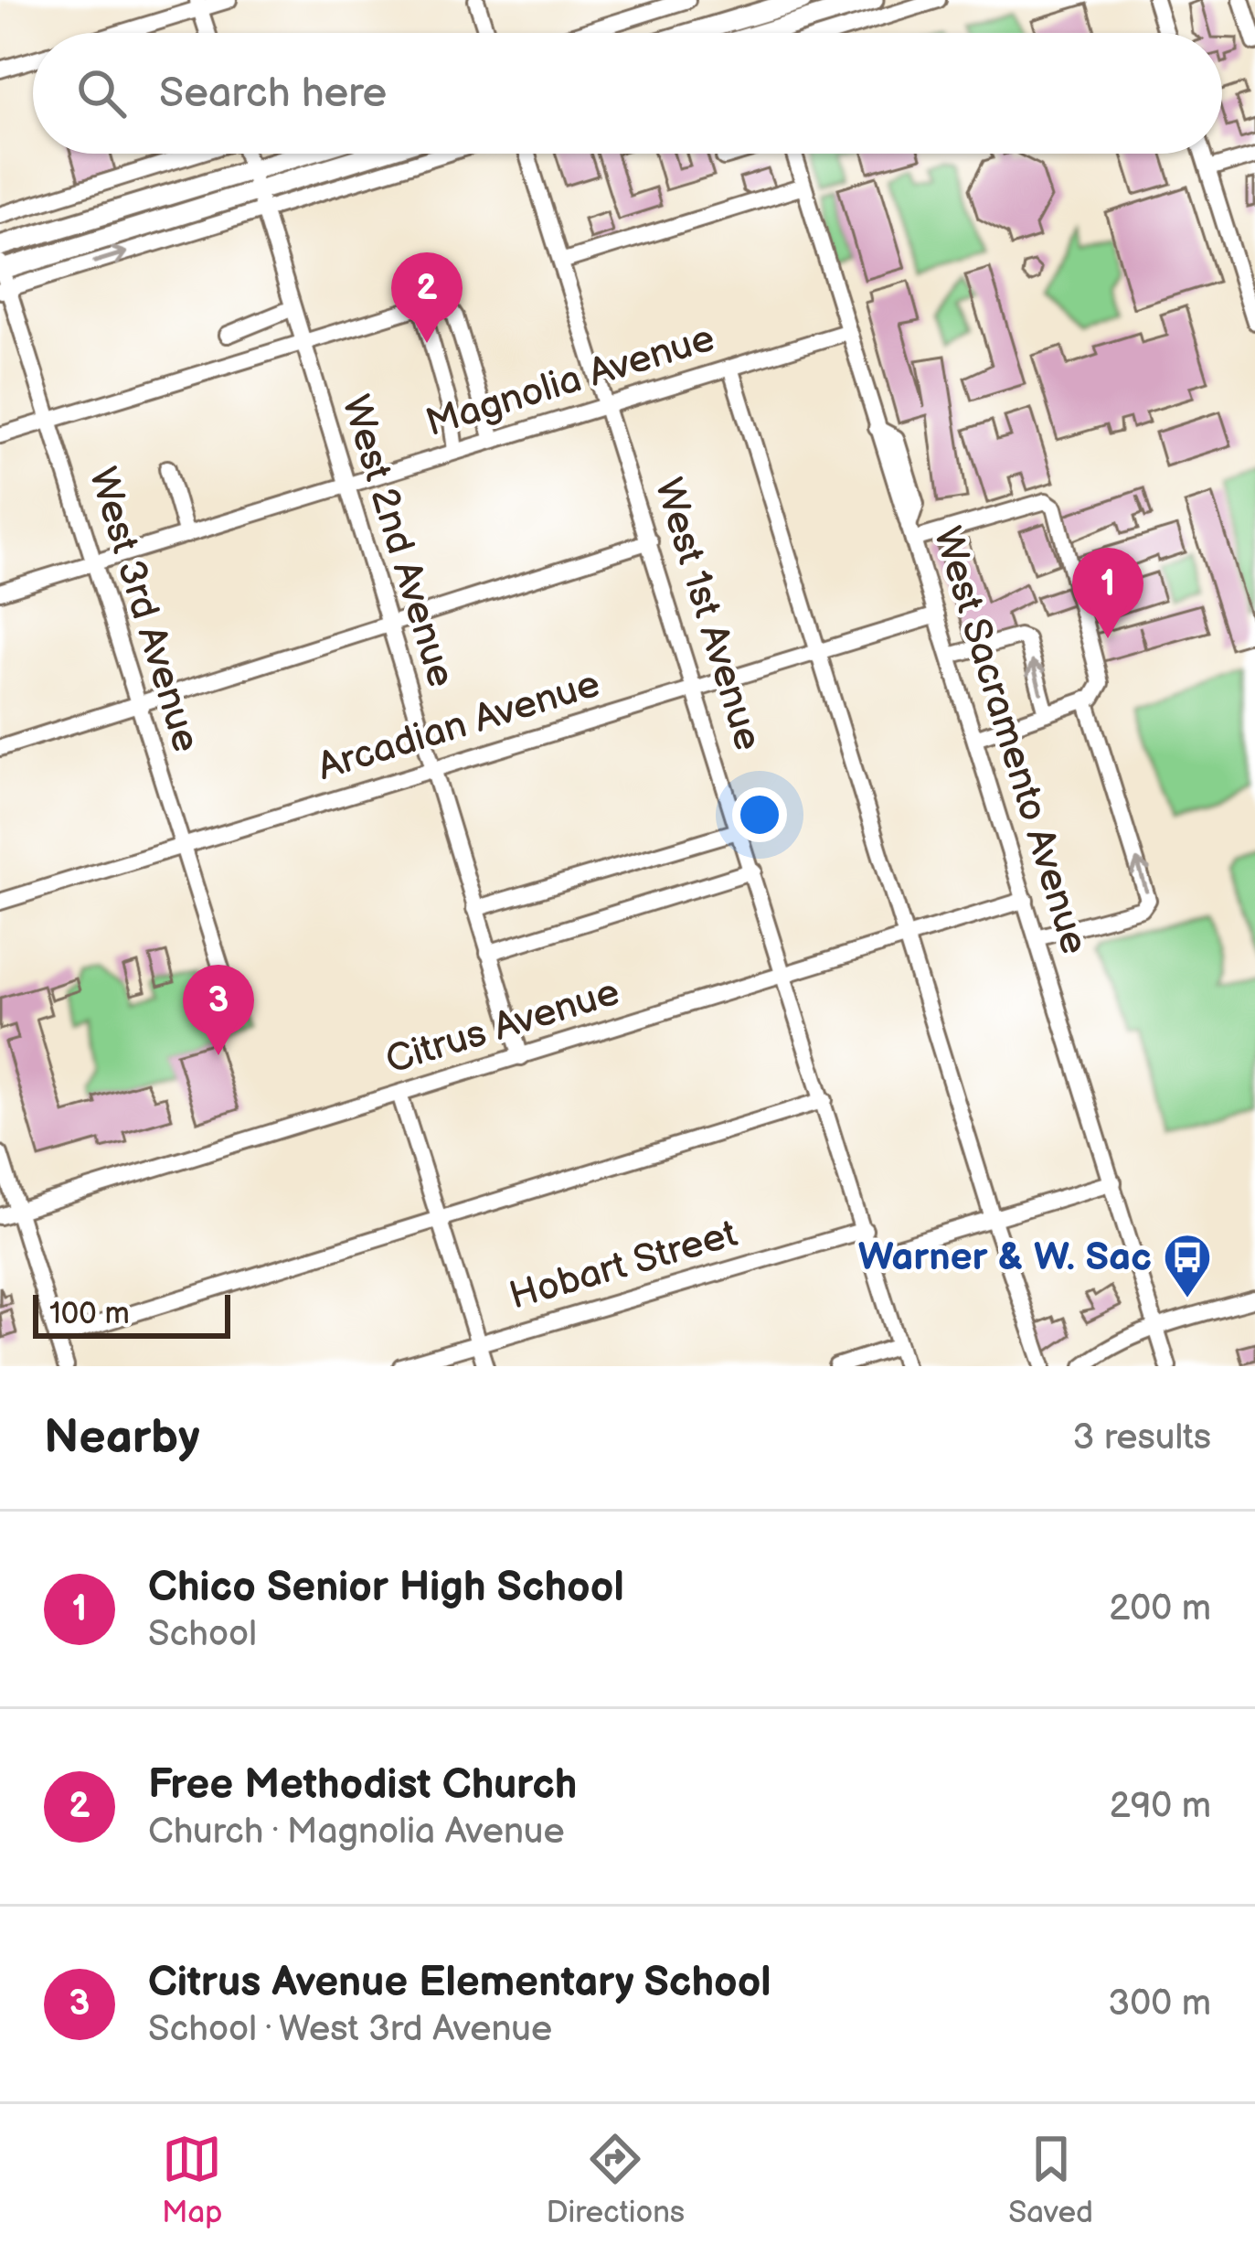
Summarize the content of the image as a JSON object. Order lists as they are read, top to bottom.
{
  "streets": {
    "street": [
      "Magnolia Avenue",
      "West 2nd Avenue",
      "West 3rd Avenue",
      "West 1st Avenue",
      "Arcadian Avenue",
      "West Sacramento Avenue",
      "Citrus Avenue",
      "Hobart Street"
    ]
  },
  "crossings": [
    ["Magnolia Avenue", "West 2nd Avenue"],
    ["Magnolia Avenue", "West 3rd Avenue"],
    ["Magnolia Avenue", "West 1st Avenue"],
    ["Magnolia Avenue", "West Sacramento Avenue"],
    ["West 2nd Avenue", "Arcadian Avenue"],
    ["West 2nd Avenue", "Citrus Avenue"],
    ["West 3rd Avenue", "Arcadian Avenue"],
    ["West 1st Avenue", "Arcadian Avenue"],
    ["West 1st Avenue", "Citrus Avenue"],
    ["West 1st Avenue", "Hobart Street"],
    ["Arcadian Avenue", "West Sacramento Avenue"],
    ["West Sacramento Avenue", "Citrus Avenue"]
  ],
  "places": {
    "bus stop": ["Warner & W. Sac"]
  },
  "scale_bar": "100 m",
  "page": {
    "search": "Search here",
    "pins": ["2", "1", "3"],
    "scale": "100 m",
    "heading": ["Nearby", "3 results"],
    "list": [
      {
        "mark": "1",
        "name": "Chico Senior High School",
        "note": "School",
        "value": "200 m"
      },
      {
        "mark": "2",
        "name": "Free Methodist Church",
        "note": "Church · Magnolia Avenue",
        "value": "290 m"
      },
      {
        "mark": "3",
        "name": "Citrus Avenue Elementary School",
        "note": "School · West 3rd Avenue",
        "value": "300 m"
      }
    ],
    "nav": ["Map", "Directions", "Saved"]
  }
}
